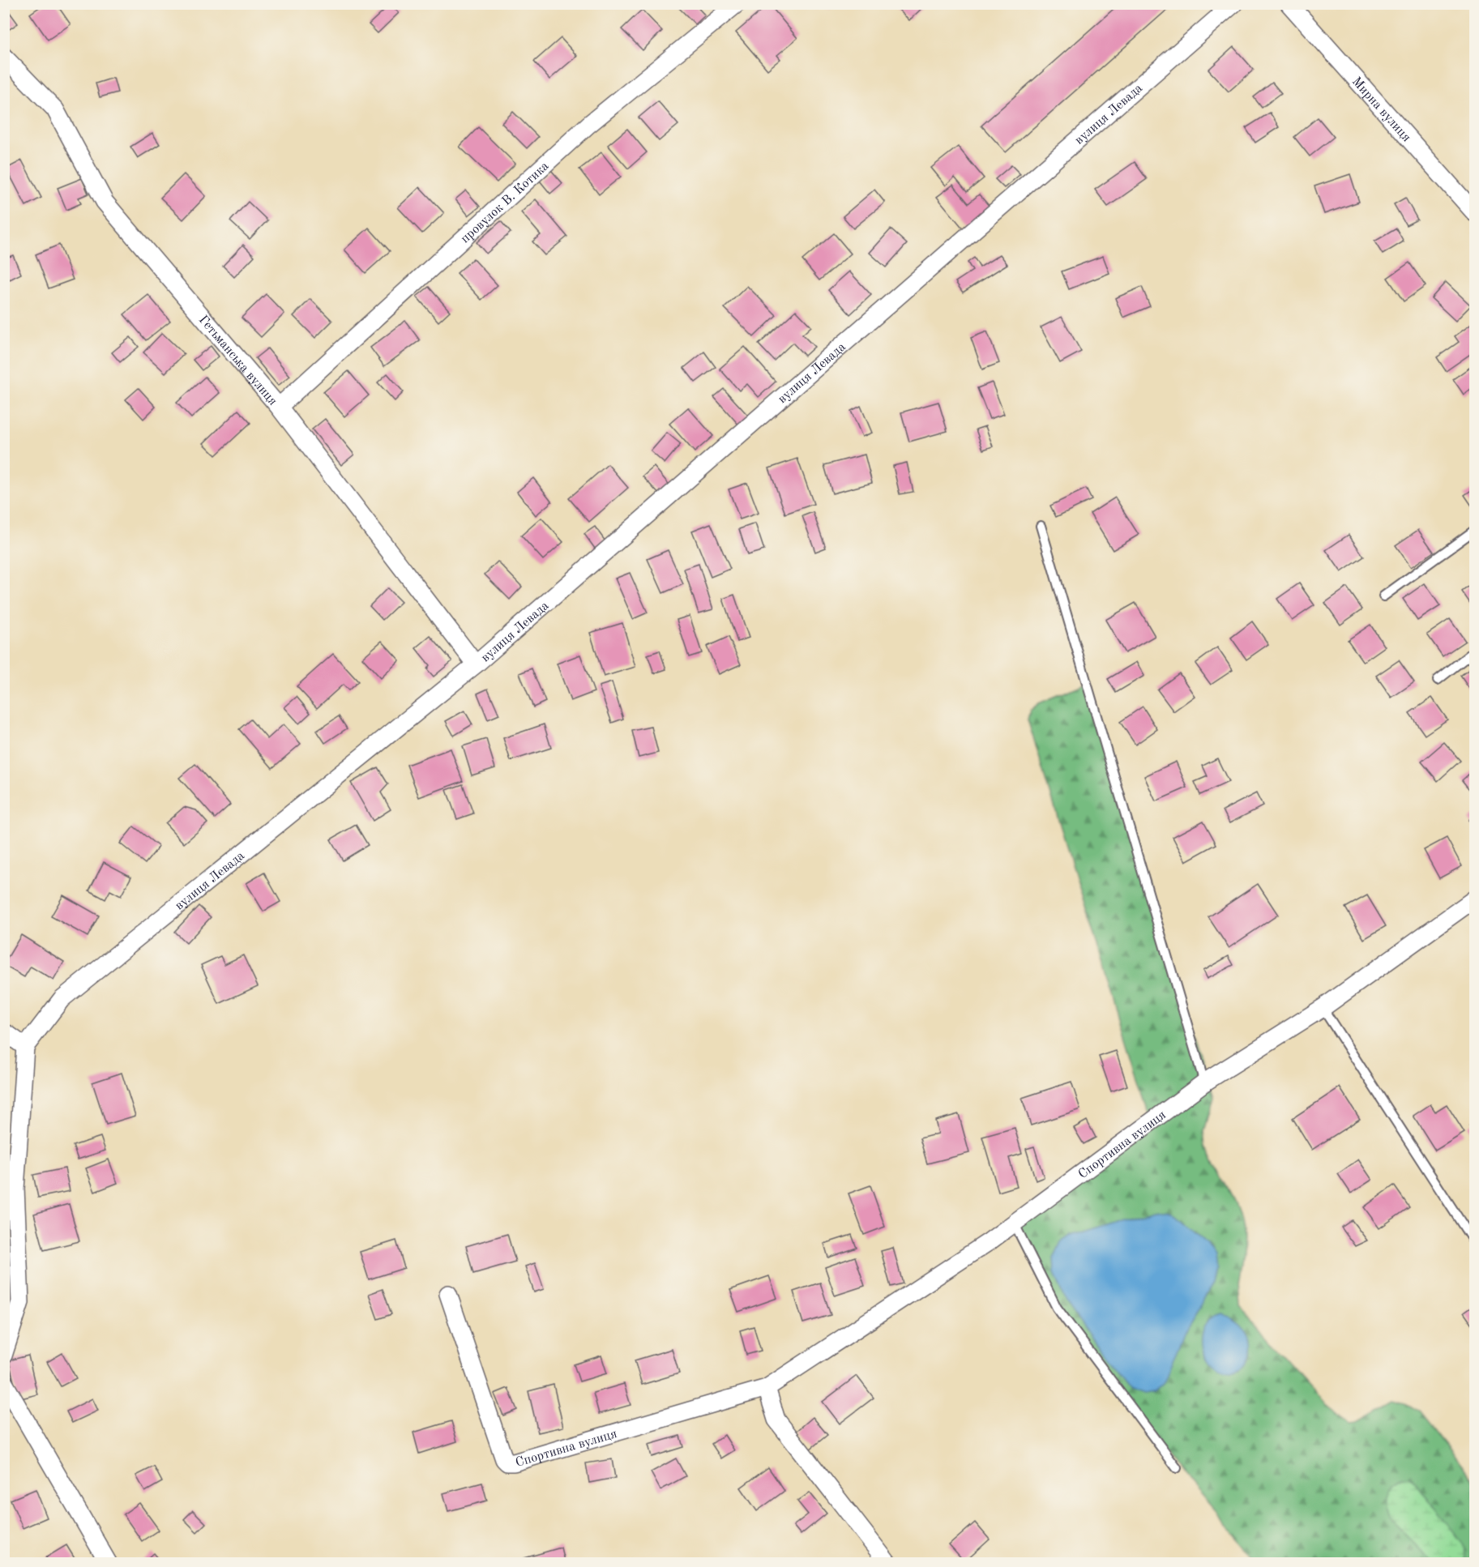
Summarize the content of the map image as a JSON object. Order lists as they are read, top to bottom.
{
  "streets": {
    "street": [
      "Мирна вулиця",
      "вулиця Левада",
      "провулок В. Котика",
      "Гетьманська вулиця",
      "Спортивна вулиця"
    ]
  },
  "crossings": [
    ["вулиця Левада", "Гетьманська вулиця"],
    ["провулок В. Котика", "Гетьманська вулиця"]
  ]
}
